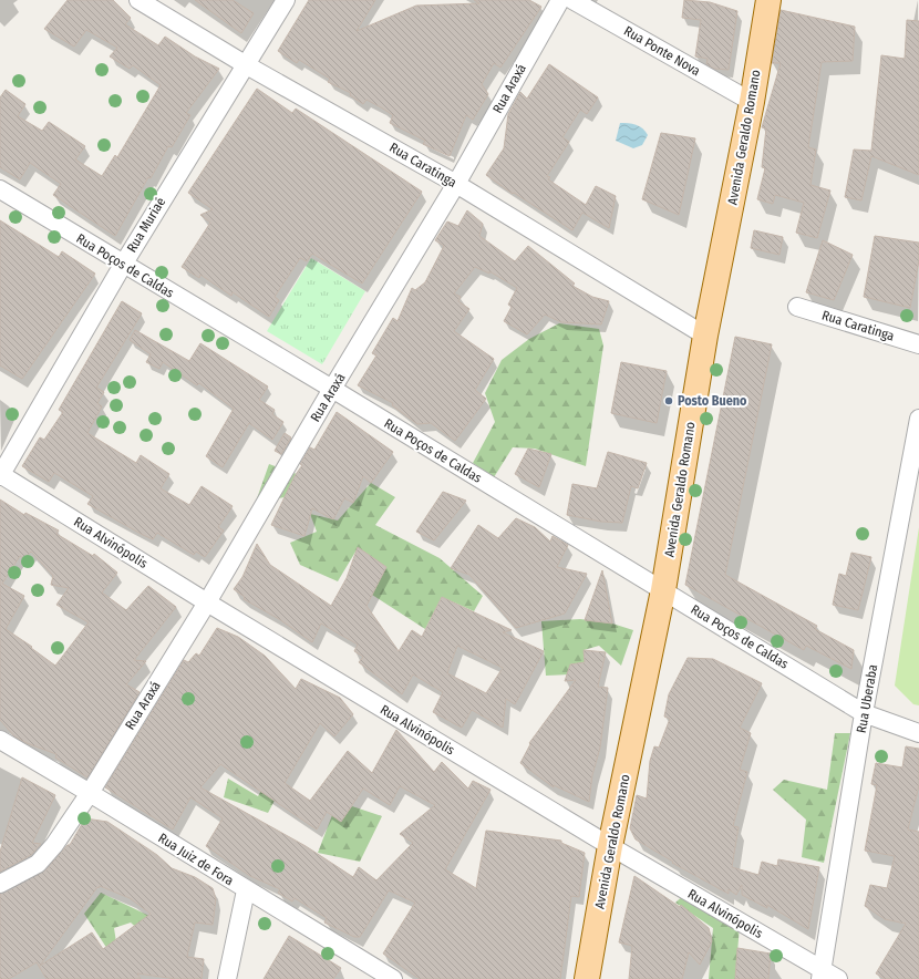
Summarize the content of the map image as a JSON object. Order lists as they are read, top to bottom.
{
  "streets": {
    "main road": ["Avenida Geraldo Romano"],
    "street": [
      "Rua Ponte Nova",
      "Rua Araxá",
      "Rua Caratinga",
      "Rua Muriaé",
      "Rua Poços de Caldas",
      "Rua Alvinópolis",
      "Rua Uberaba",
      "Rua Juiz de Fora"
    ]
  },
  "crossings": [
    ["Rua Ponte Nova", "Avenida Geraldo Romano"],
    ["Rua Araxá", "Rua Caratinga"],
    ["Rua Araxá", "Rua Poços de Caldas"],
    ["Rua Araxá", "Rua Alvinópolis"],
    ["Rua Araxá", "Rua Juiz de Fora"],
    ["Avenida Geraldo Romano", "Rua Caratinga"],
    ["Avenida Geraldo Romano", "Rua Poços de Caldas"],
    ["Avenida Geraldo Romano", "Rua Alvinópolis"],
    ["Rua Caratinga", "Rua Muriaé"],
    ["Rua Muriaé", "Rua Poços de Caldas"],
    ["Rua Muriaé", "Rua Alvinópolis"],
    ["Rua Poços de Caldas", "Rua Uberaba"],
    ["Rua Alvinópolis", "Rua Uberaba"]
  ],
  "places": ["Posto Bueno"]
}
